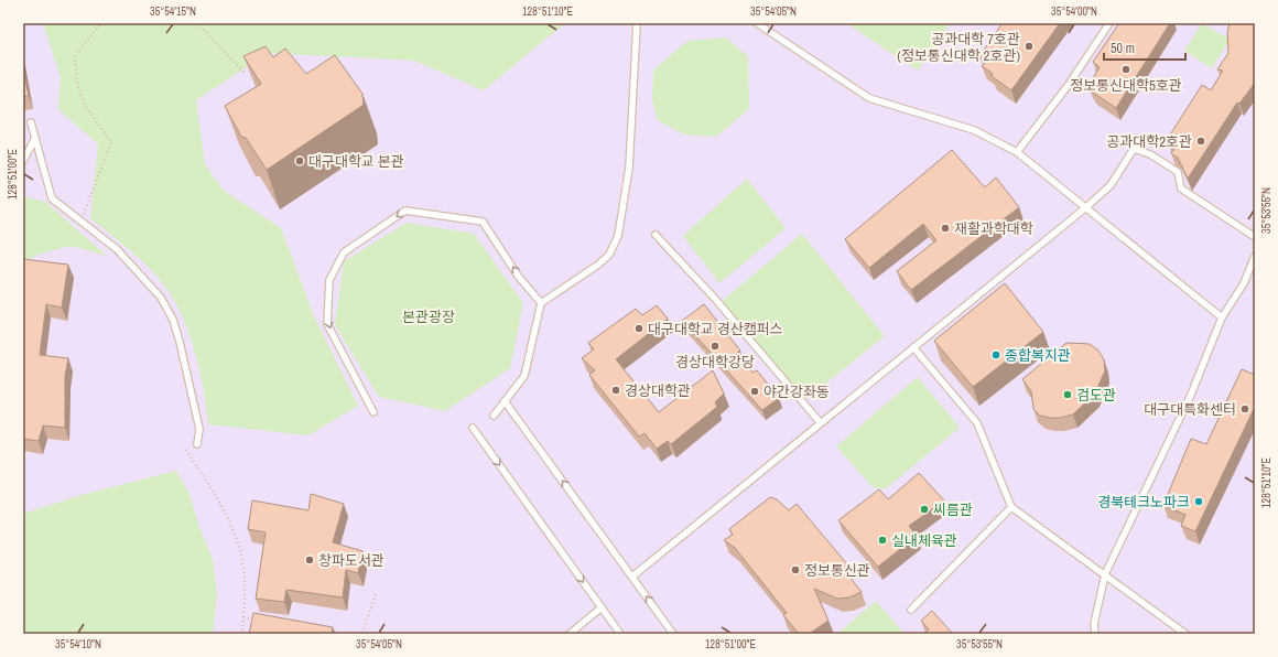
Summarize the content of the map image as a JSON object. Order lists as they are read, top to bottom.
{
  "parks": ["본관광장"],
  "places": [
    "공과대학 7호관 (정보통신대학 2호관)",
    "정보통신대학5호관",
    "공과대학2호관",
    "대구대학교 본관",
    "재활과학대학",
    "대구대학교 경산캠퍼스",
    "경상대학강당",
    "종합복지관",
    "경상대학관",
    "야간강좌동",
    "검도관",
    "대구대특화센터",
    "경북테크노파크",
    "씨름관",
    "실내체육관",
    "창파도서관",
    "정보통신관"
  ],
  "scale_bar": "50 m",
  "coordinates": [
    "35°54'15\"N",
    "128°51'10\"E",
    "35°54'05\"N",
    "35°54'00\"N",
    "128°51'00\"E",
    "35°53'55\"N",
    "35°54'10\"N"
  ]
}
